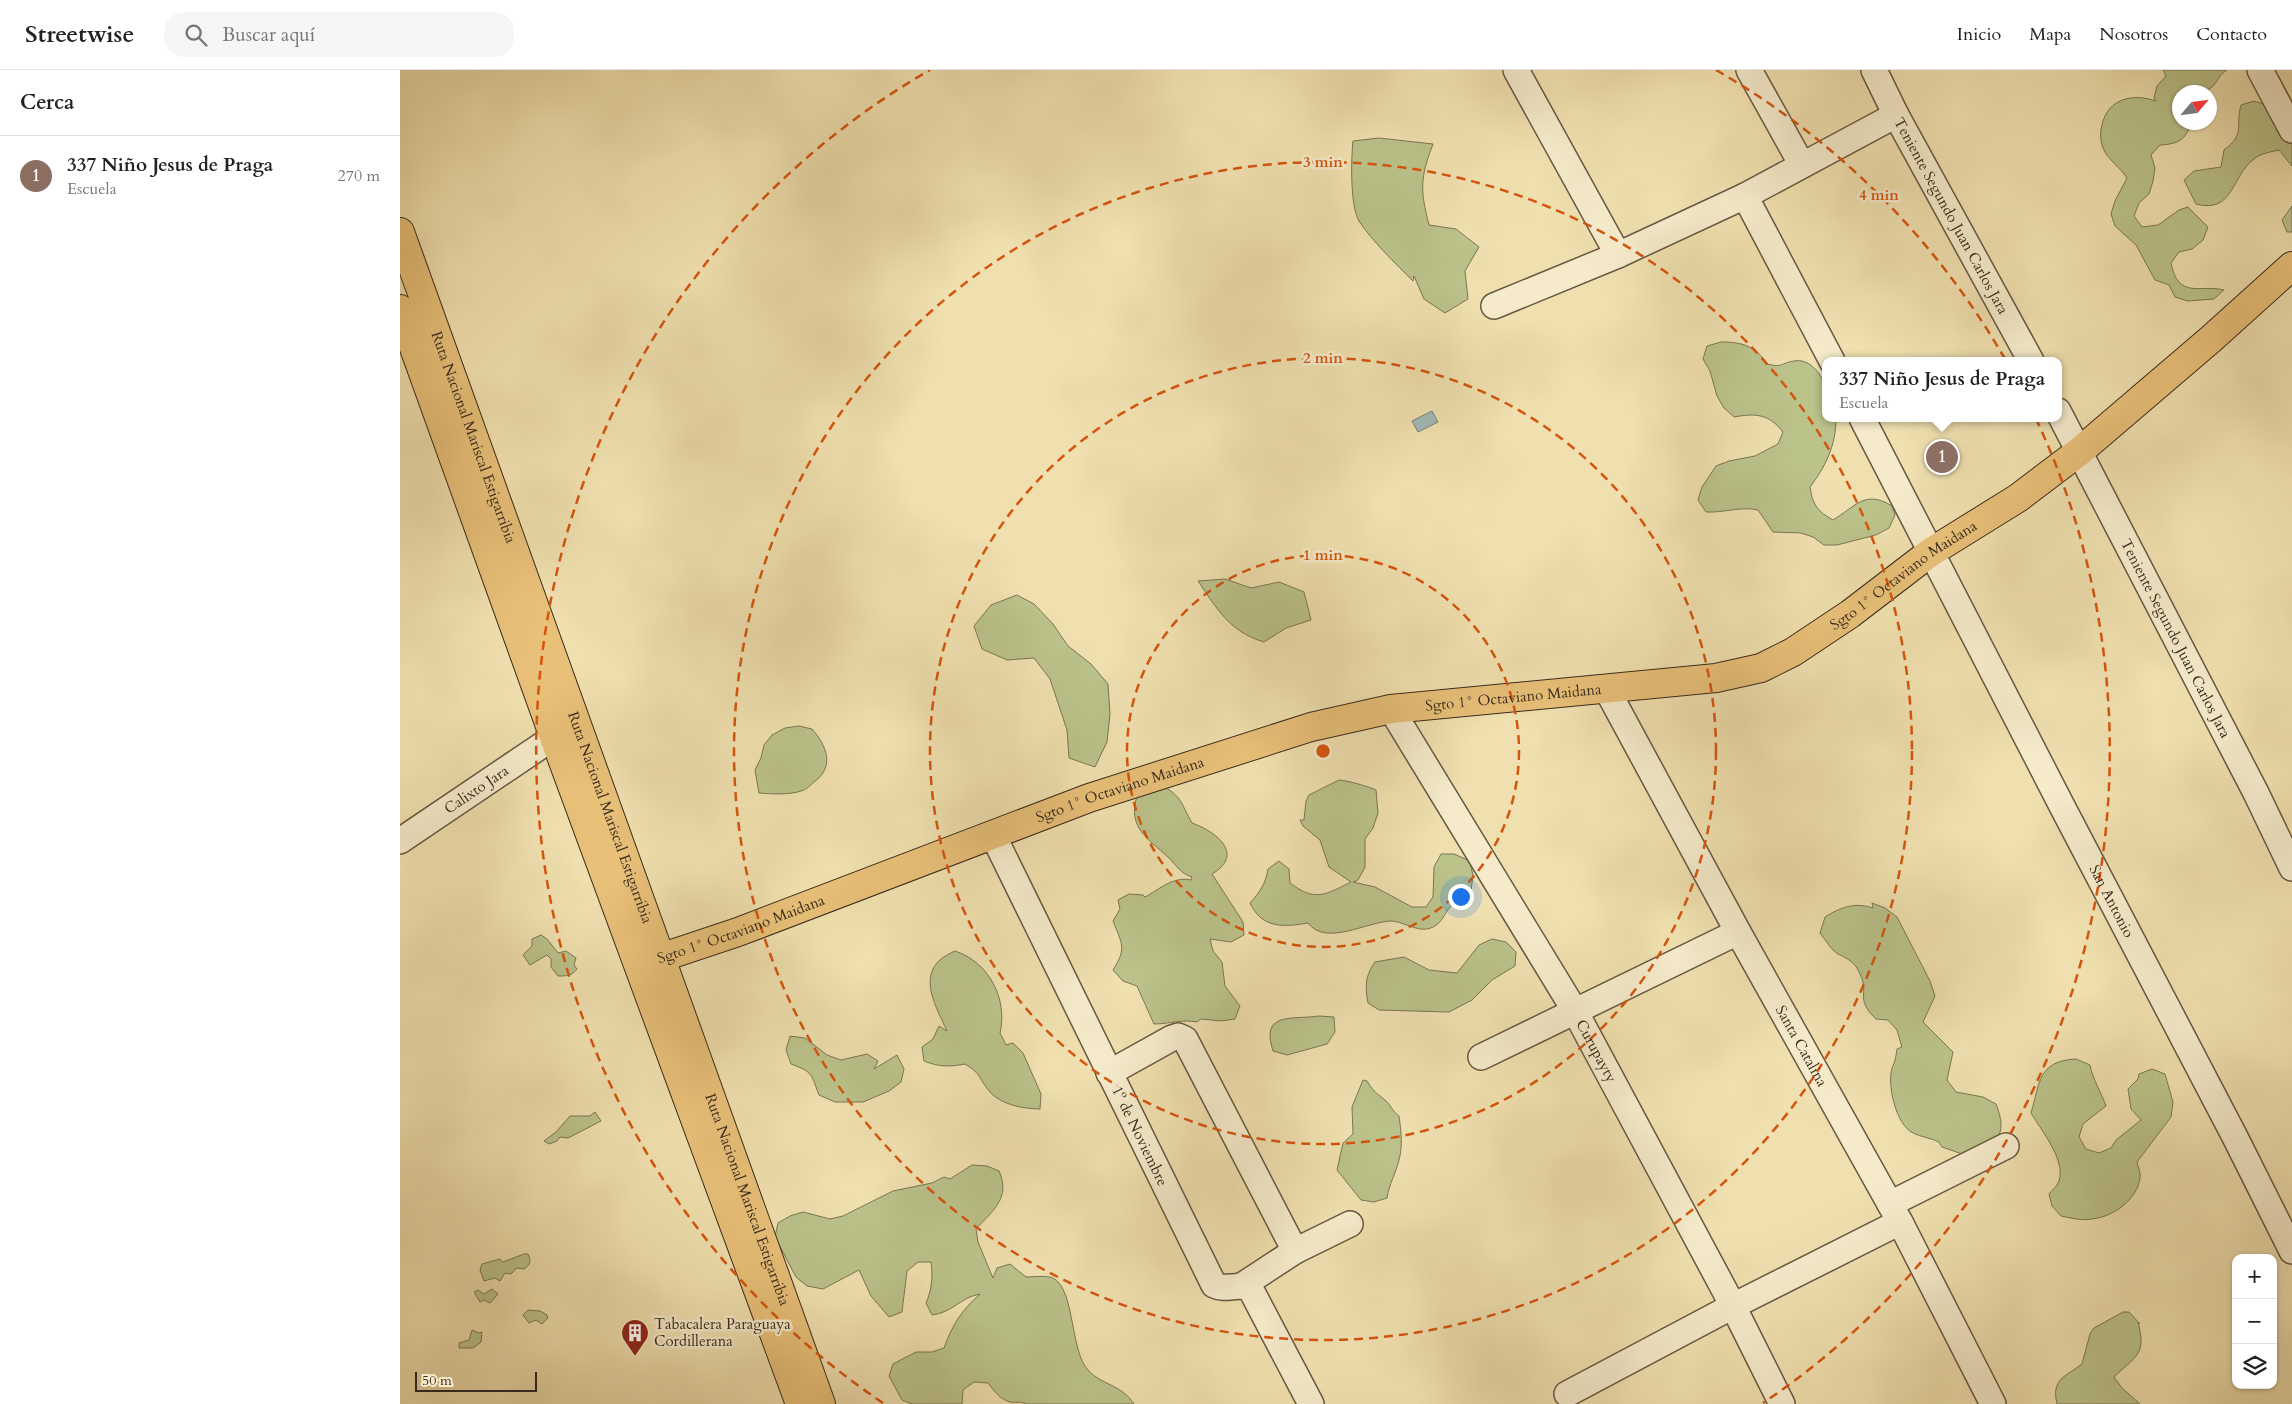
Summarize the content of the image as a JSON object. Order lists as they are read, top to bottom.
{
  "streets": {
    "main road": ["Ruta Nacional Mariscal Estigarribia", "Sgto 1° Octaviano Maidana"],
    "street": [
      "Teniente Segundo Juan Carlos Jara",
      "Calixto Jara",
      "San Antonio",
      "Santa Catalina",
      "Curupayty",
      "1º de Noviembre"
    ]
  },
  "crossings": [
    ["Teniente Segundo Juan Carlos Jara", "Sgto 1° Octaviano Maidana"],
    ["Ruta Nacional Mariscal Estigarribia", "Sgto 1° Octaviano Maidana"],
    ["Ruta Nacional Mariscal Estigarribia", "Calixto Jara"],
    ["Sgto 1° Octaviano Maidana", "San Antonio"],
    ["Sgto 1° Octaviano Maidana", "Santa Catalina"],
    ["Sgto 1° Octaviano Maidana", "Curupayty"],
    ["Sgto 1° Octaviano Maidana", "1º de Noviembre"]
  ],
  "places": {
    "building": ["Tabacalera Paraguaya Cordillerana"]
  },
  "scale_bar": "50 m",
  "north": "top right",
  "page": {
    "header": "Streetwise",
    "search": "Buscar aquí",
    "nav": [
      "Inicio",
      "Mapa",
      "Nosotros",
      "Contacto"
    ],
    "heading": "Cerca",
    "list": [
      {
        "mark": "1",
        "name": "337 Niño Jesus de Praga",
        "note": "Escuela",
        "value": "270 m"
      }
    ],
    "popup": ["337 Niño Jesus de Praga", "Escuela"],
    "pins": "1",
    "map_buttons": ["+", "−"],
    "scale": "50 m"
  },
  "rings": [
    "3 min",
    "4 min",
    "2 min",
    "1 min"
  ]
}
